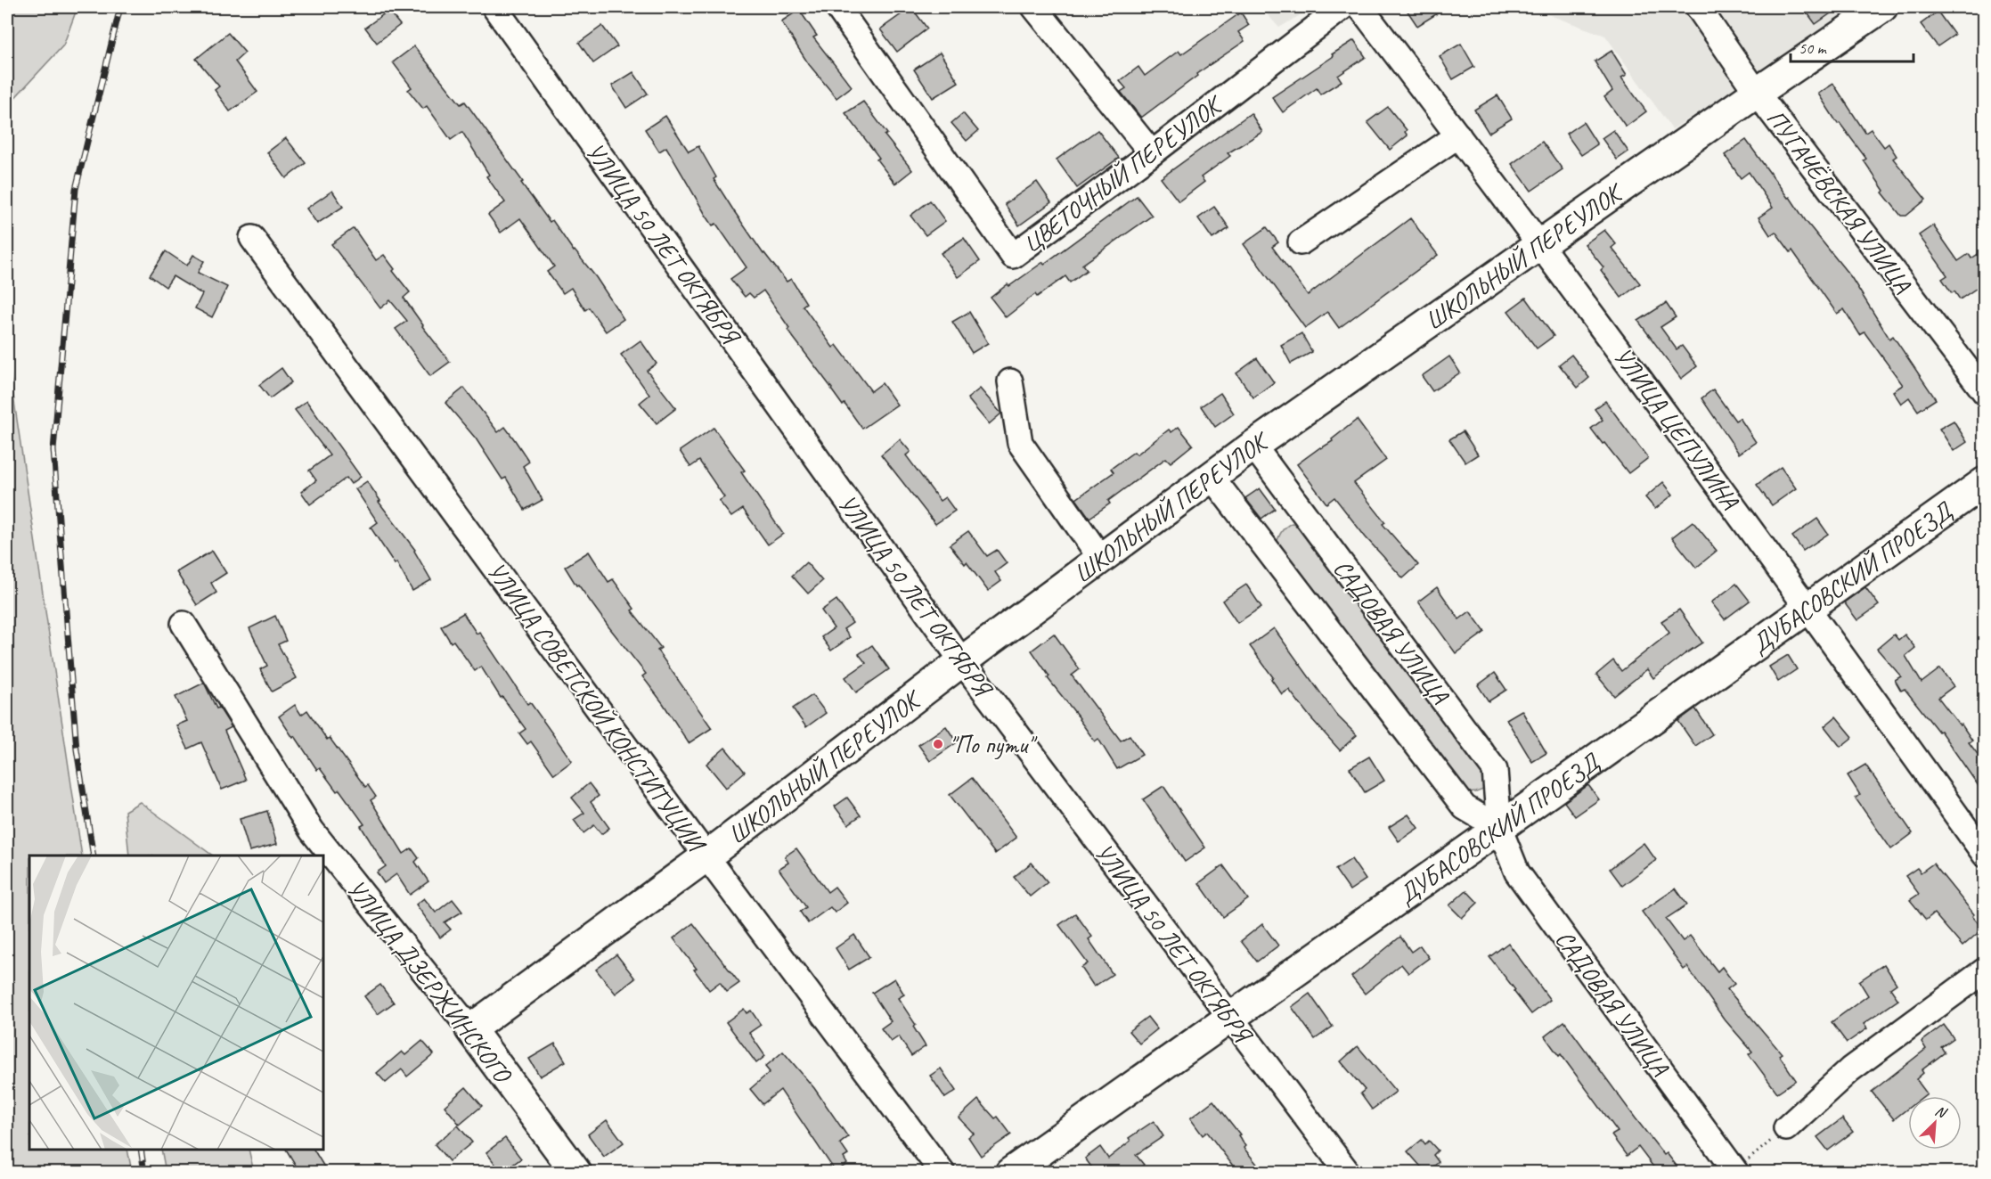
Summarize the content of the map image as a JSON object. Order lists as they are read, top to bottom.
{
  "streets": {
    "main road": ["ШКОЛЬНЫЙ ПЕРЕУЛОК", "ДУБАСОВСКИЙ ПРОЕЗД", "УЛИЦА ДЗЕРЖИНСКОГО"],
    "street": [
      "ЦВЕТОЧНЫЙ ПЕРЕУЛОК",
      "ПУГАЧЁВСКАЯ УЛИЦА",
      "УЛИЦА 50 ЛЕТ ОКТЯБРЯ",
      "УЛИЦА ЦЕПУЛИНА",
      "САДОВАЯ УЛИЦА",
      "УЛИЦА СОВЕТСКОЙ КОНСТИТУЦИИ"
    ]
  },
  "crossings": [
    ["ПУГАЧЁВСКАЯ УЛИЦА", "ШКОЛЬНЫЙ ПЕРЕУЛОК"],
    ["УЛИЦА 50 ЛЕТ ОКТЯБРЯ", "ШКОЛЬНЫЙ ПЕРЕУЛОК"],
    ["УЛИЦА 50 ЛЕТ ОКТЯБРЯ", "ДУБАСОВСКИЙ ПРОЕЗД"],
    ["ШКОЛЬНЫЙ ПЕРЕУЛОК", "УЛИЦА ЦЕПУЛИНА"],
    ["ШКОЛЬНЫЙ ПЕРЕУЛОК", "САДОВАЯ УЛИЦА"],
    ["ШКОЛЬНЫЙ ПЕРЕУЛОК", "УЛИЦА СОВЕТСКОЙ КОНСТИТУЦИИ"],
    ["ШКОЛЬНЫЙ ПЕРЕУЛОК", "УЛИЦА ДЗЕРЖИНСКОГО"],
    ["УЛИЦА ЦЕПУЛИНА", "ДУБАСОВСКИЙ ПРОЕЗД"],
    ["ДУБАСОВСКИЙ ПРОЕЗД", "САДОВАЯ УЛИЦА"]
  ],
  "places": ["\"По пути\""],
  "scale_bar": "50 m",
  "north": "top right"
}
